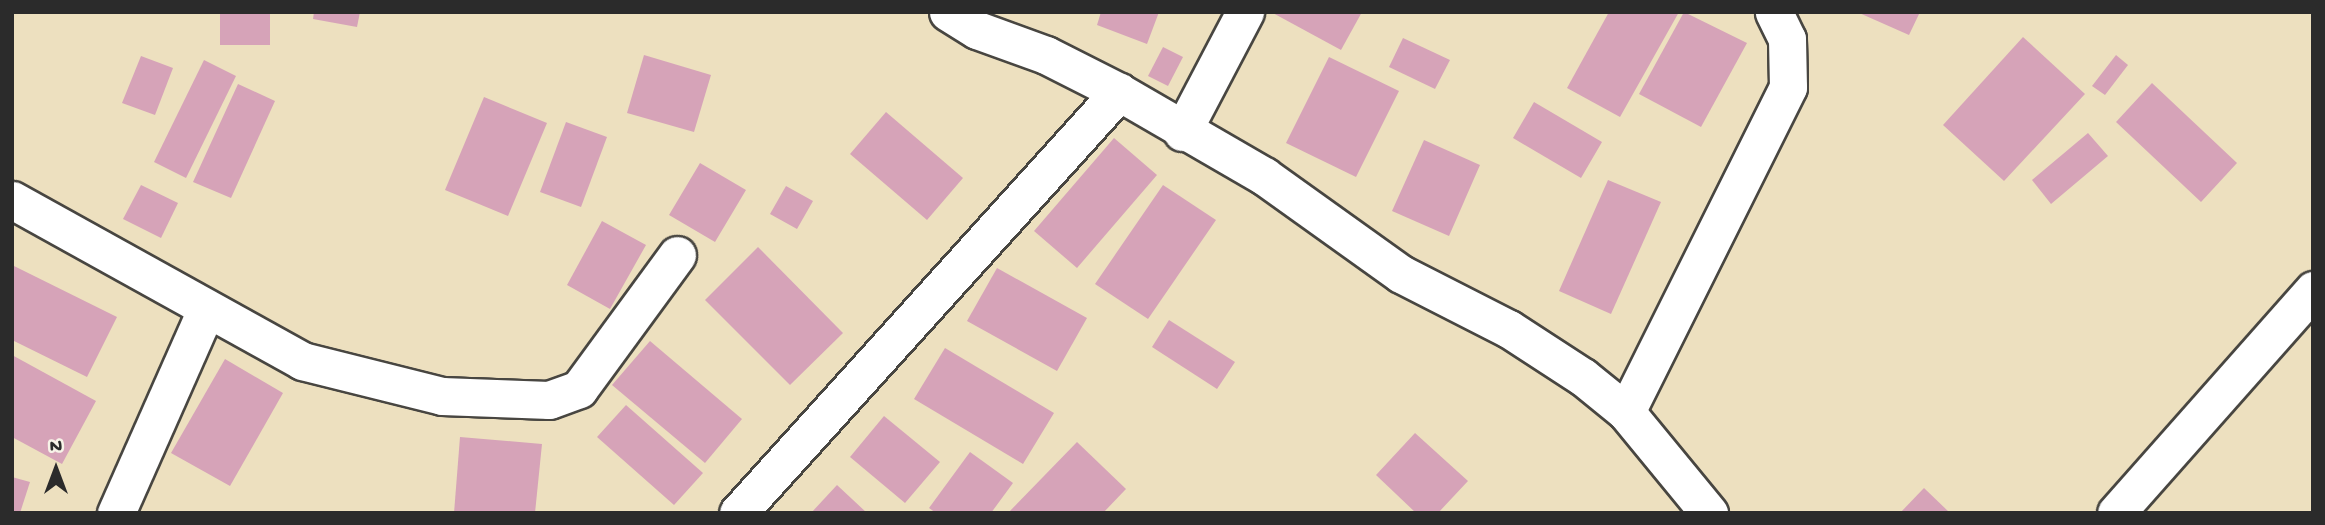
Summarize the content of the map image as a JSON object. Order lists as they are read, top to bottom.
{
  "north": "top"
}
